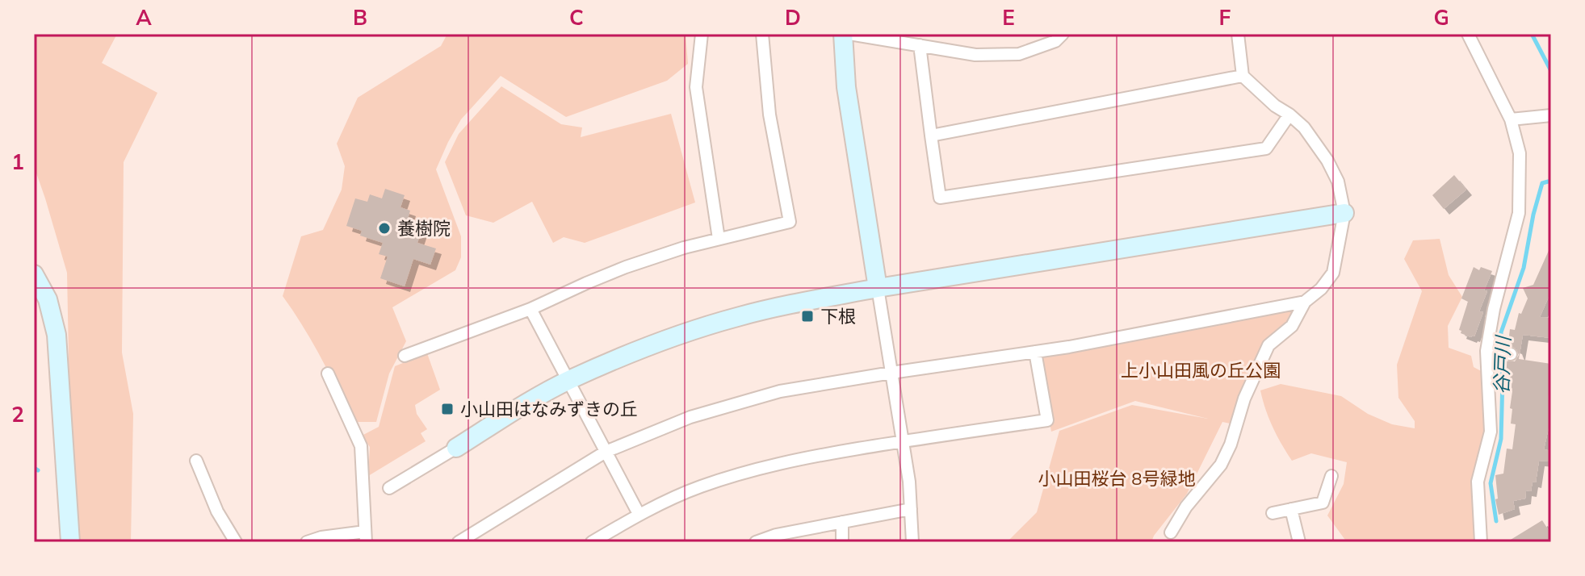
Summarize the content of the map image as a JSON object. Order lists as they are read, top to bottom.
{
  "water": ["谷戸川"],
  "parks": ["上小山田風の丘公園", "小山田桜台 8号緑地"],
  "places": {
    "other": ["養樹院"],
    "transit": ["下根", "小山田はなみずきの丘"]
  },
  "grid": {
    "columns": [
      "A",
      "B",
      "C",
      "D",
      "E",
      "F",
      "G"
    ],
    "rows": ["1", "2"]
  }
}
